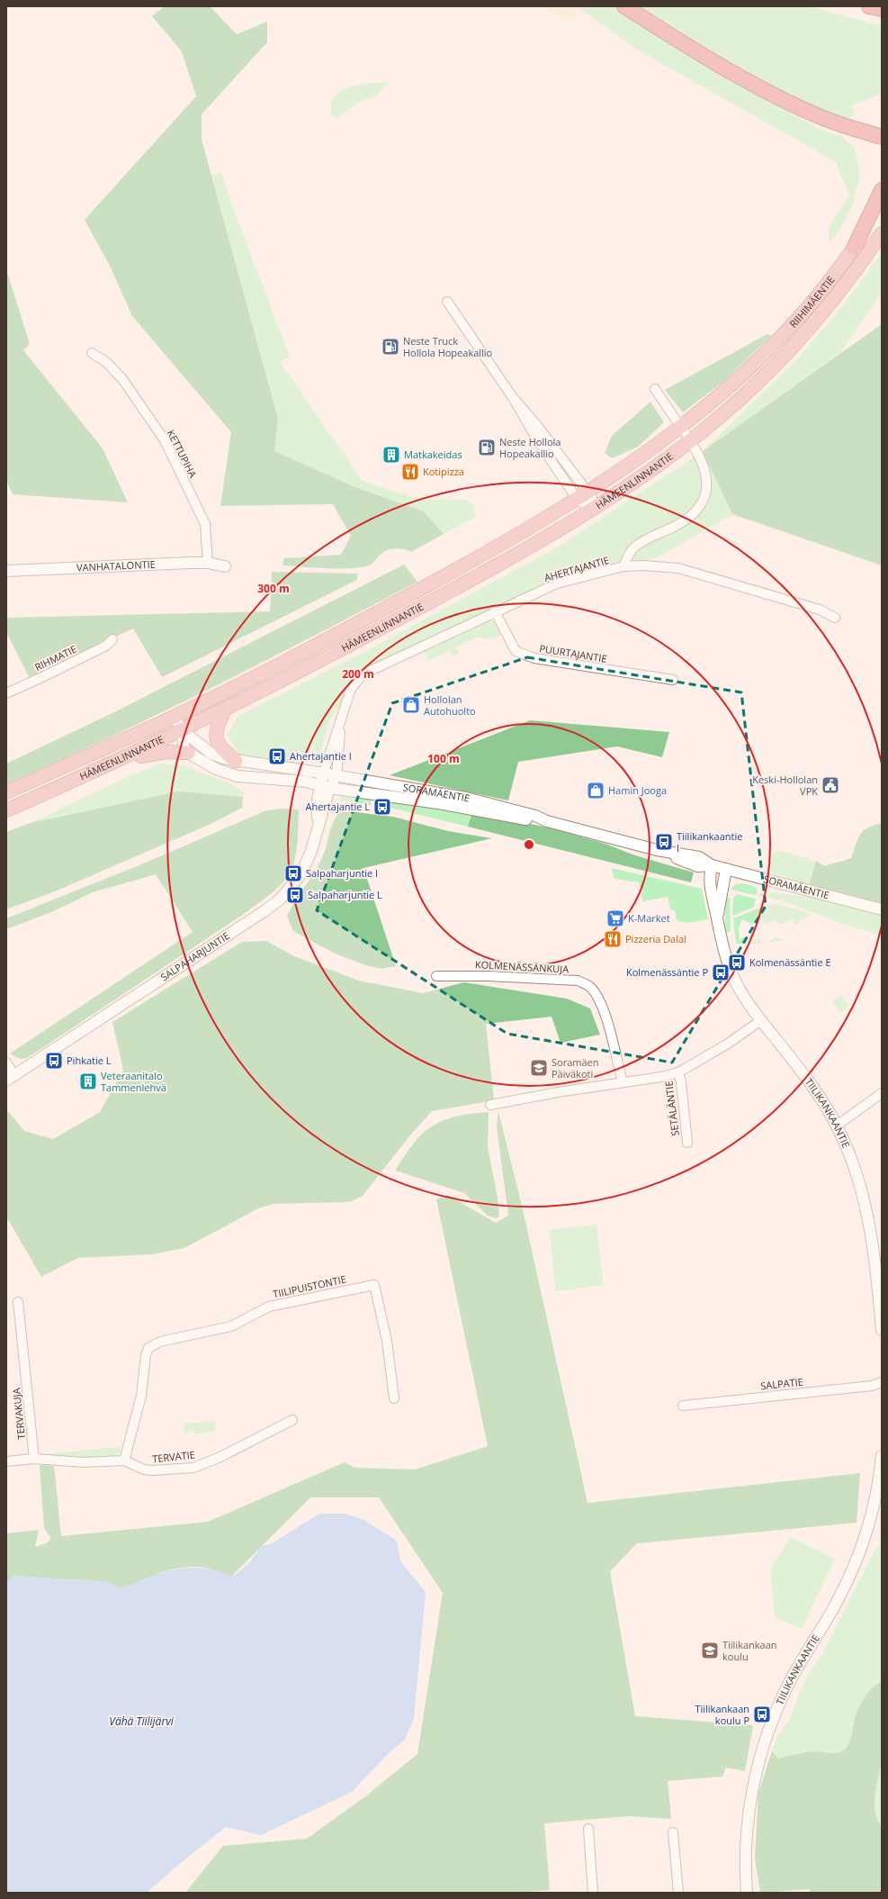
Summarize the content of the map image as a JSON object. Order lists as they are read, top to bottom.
{
  "streets": {
    "main road": ["RIIHIMÄENTIE", "HÄMEENLINNANTIE"],
    "street": [
      "KETTUPIHA",
      "VANHATALONTIE",
      "AHERTAJANTIE",
      "PUURTAJANTIE",
      "RIHMATIE",
      "SORAMÄENTIE",
      "SALPAHARJUNTIE",
      "KOLMENÄSSÄNKUJA",
      "SETÄLÄNTIE",
      "TIILIKANKAANTIE",
      "TIILIPUISTONTIE",
      "SALPATIE",
      "TERVAKUJA",
      "TERVATIE"
    ]
  },
  "crossings": [
    ["RIIHIMÄENTIE", "HÄMEENLINNANTIE"],
    ["KETTUPIHA", "VANHATALONTIE"],
    ["HÄMEENLINNANTIE", "SORAMÄENTIE"],
    ["AHERTAJANTIE", "PUURTAJANTIE"],
    ["AHERTAJANTIE", "SORAMÄENTIE"],
    ["AHERTAJANTIE", "SALPAHARJUNTIE"],
    ["SORAMÄENTIE", "SALPAHARJUNTIE"],
    ["SORAMÄENTIE", "TIILIKANKAANTIE"],
    ["TIILIPUISTONTIE", "TERVATIE"],
    ["TERVAKUJA", "TERVATIE"]
  ],
  "water": ["Vähä Tiilijärvi"],
  "places": {
    "fuel station": ["Neste Truck Hollola Hopeakallio", "Neste Hollola Hopeakallio"],
    "building": ["Matkakeidas", "Veteraanitalo Tammenlehvä"],
    "restaurant": ["Kotipizza", "Pizzeria Dalal"],
    "shop": ["Hollolan Autohuolto", "Hamin Jooga"],
    "bus stop": [
      "Ahertajantie I",
      "Ahertajantie L",
      "Tiilikankaantie I",
      "Salpaharjuntie I",
      "Salpaharjuntie L",
      "Kolmenässäntie E",
      "Kolmenässäntie P",
      "Pihkatie L",
      "Tiilikankaan koulu P"
    ],
    "public building": ["Keski-Hollolan VPK"],
    "supermarket": ["K-Market"],
    "school or university": ["Soramäen Päiväkoti", "Tiilikankaan koulu"]
  },
  "rings": ["300 m", "200 m", "100 m"]
}
